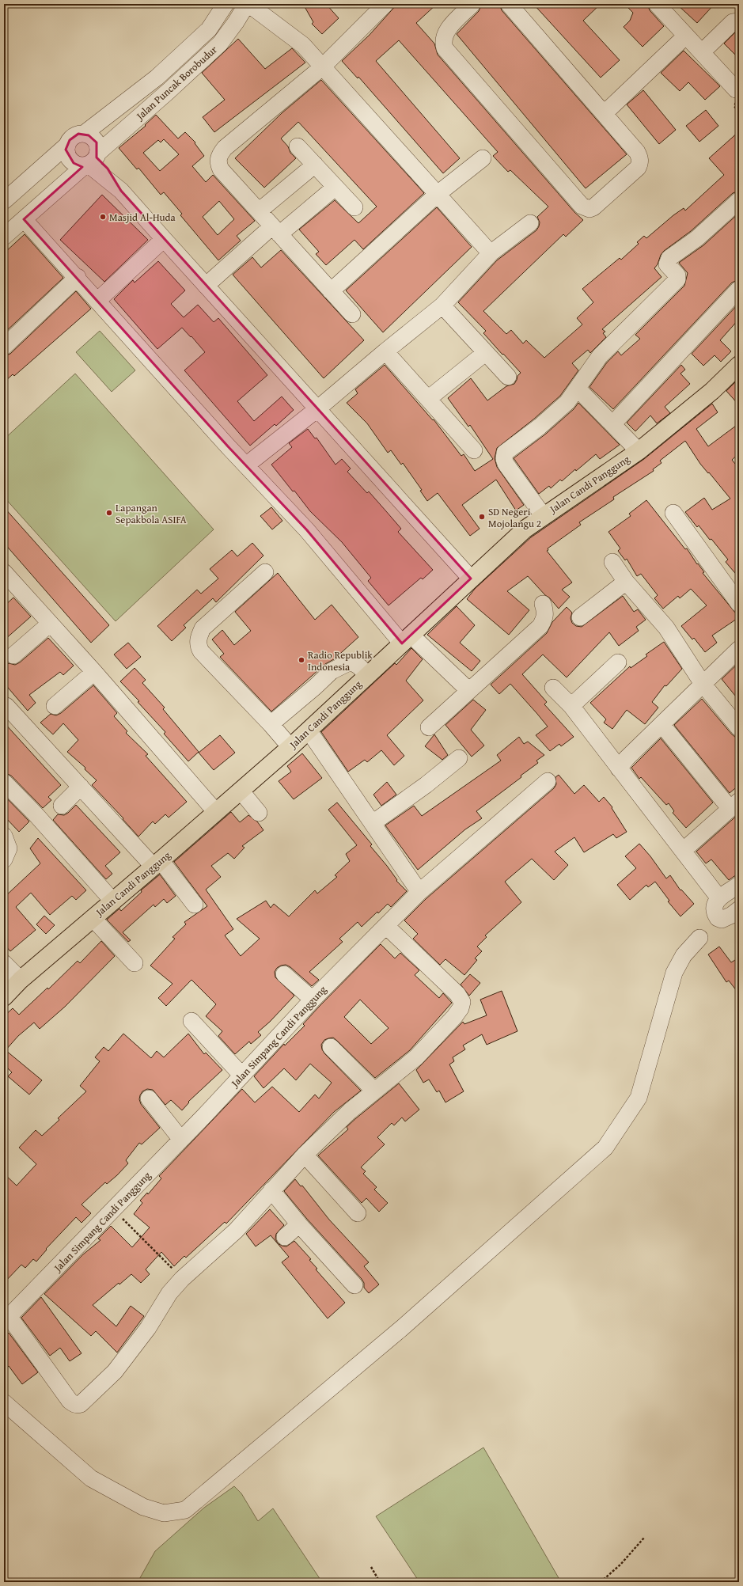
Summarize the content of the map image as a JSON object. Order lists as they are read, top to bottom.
{
  "streets": {
    "main road": ["Jalan Candi Panggung"],
    "street": ["Jalan Puncak Borobudur", "Jalan Simpang Candi Panggung"]
  },
  "places": [
    "Masjid Al-Huda",
    "Lapangan Sepakbola ASIFA",
    "SD Negeri Mojolangu 2",
    "Radio Republik Indonesia"
  ]
}
